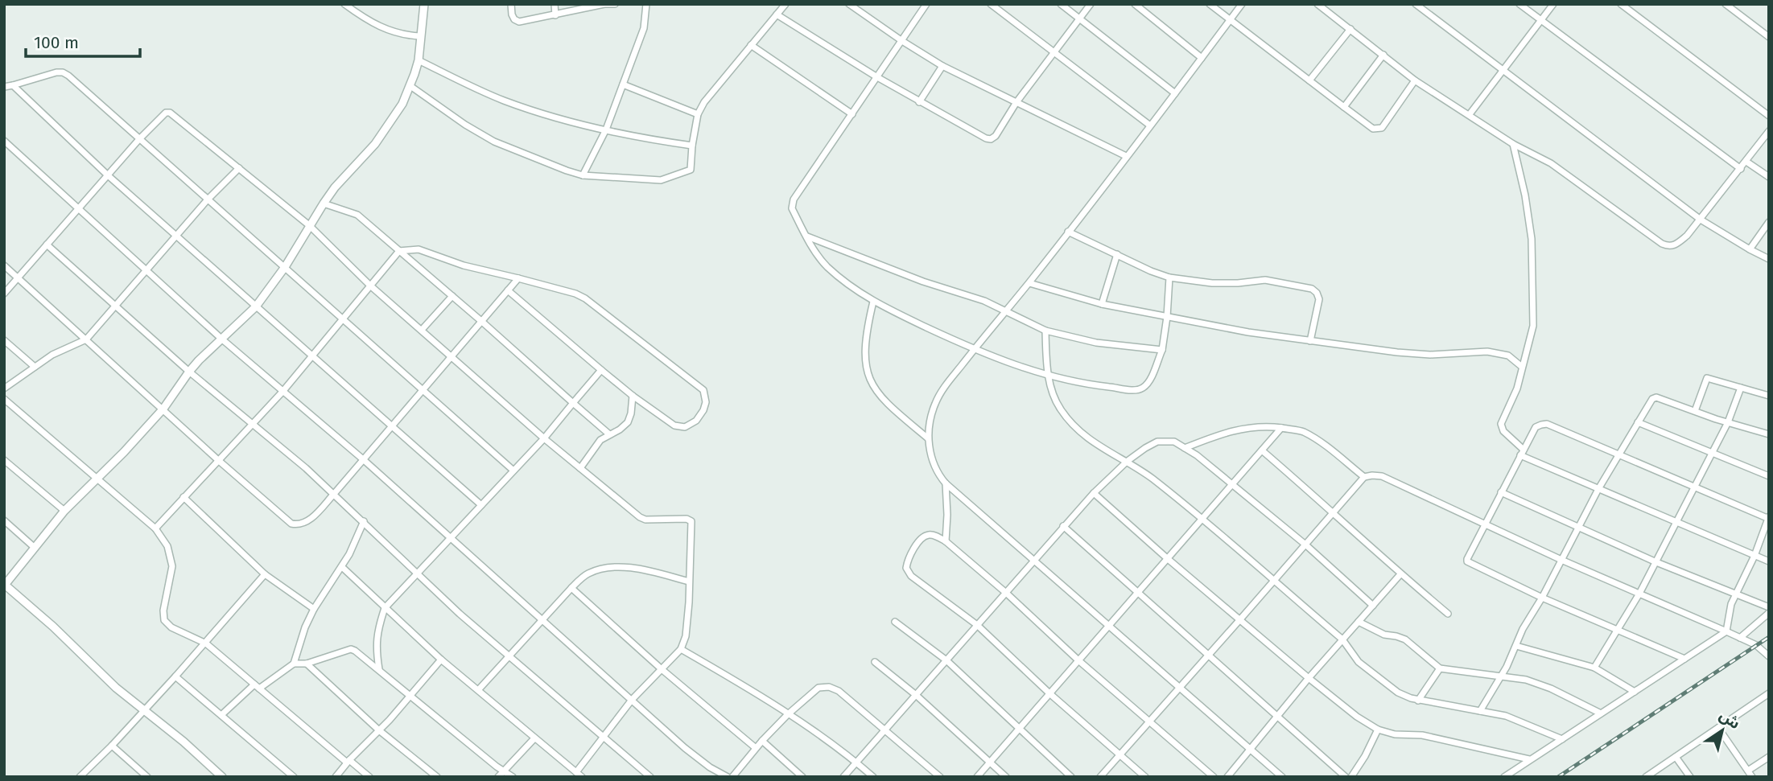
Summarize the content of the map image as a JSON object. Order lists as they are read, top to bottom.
{
  "scale_bar": "100 m",
  "north": "top right"
}
